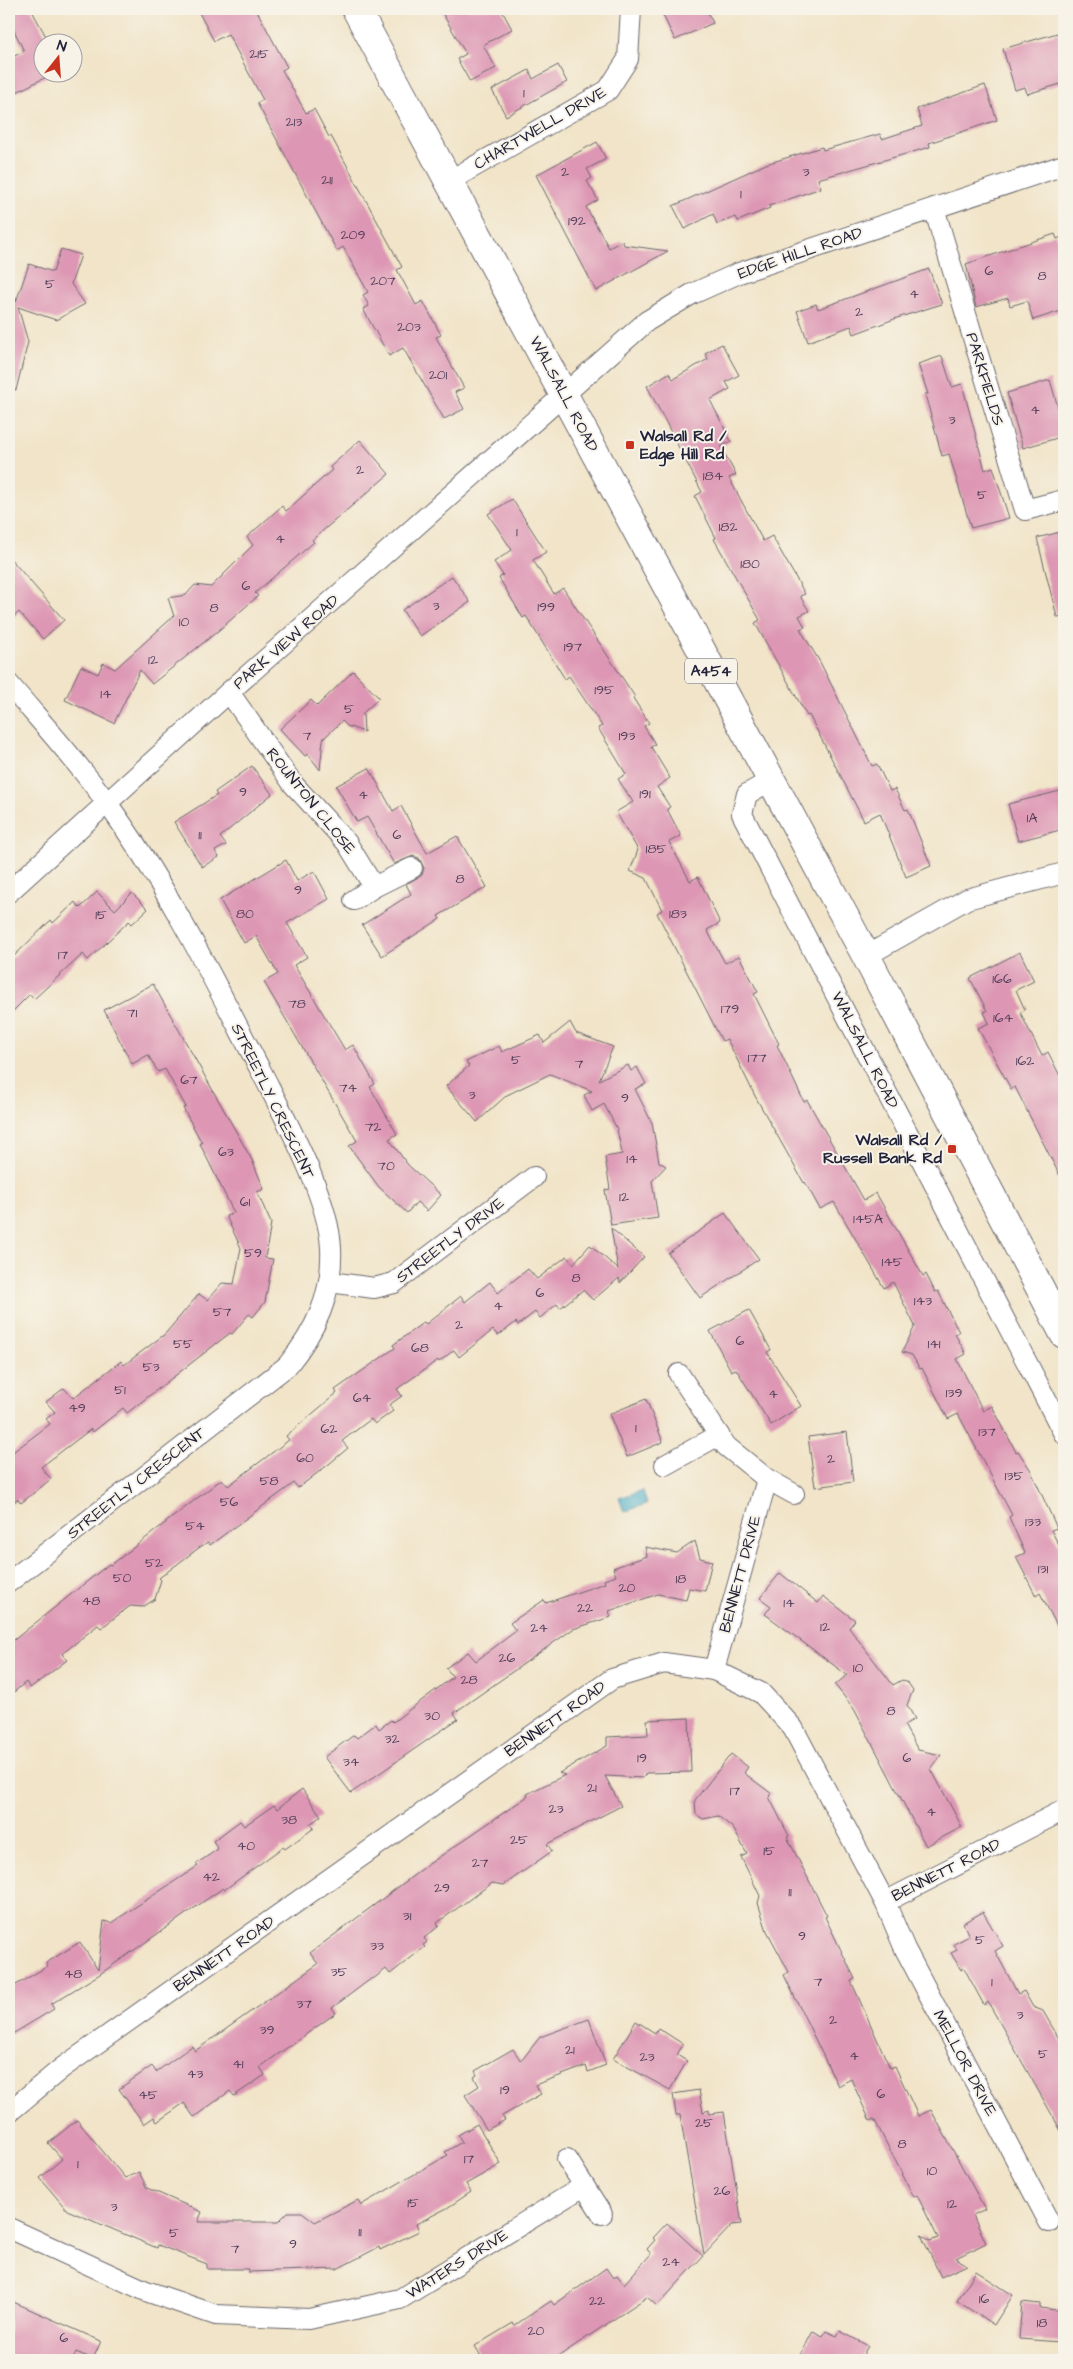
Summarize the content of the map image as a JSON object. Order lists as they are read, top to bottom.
{
  "streets": {
    "main road": ["WALSALL ROAD", "A454"],
    "street": [
      "CHARTWELL DRIVE",
      "EDGE HILL ROAD",
      "PARKFIELDS",
      "PARK VIEW ROAD",
      "ROUNTON CLOSE",
      "STREETLY CRESCENT",
      "STREETLY DRIVE",
      "BENNETT DRIVE",
      "BENNETT ROAD",
      "MELLOR DRIVE",
      "WATERS DRIVE"
    ]
  },
  "crossings": [
    ["CHARTWELL DRIVE", "WALSALL ROAD"],
    ["EDGE HILL ROAD", "PARKFIELDS"],
    ["EDGE HILL ROAD", "WALSALL ROAD"],
    ["EDGE HILL ROAD", "PARK VIEW ROAD"],
    ["WALSALL ROAD", "PARK VIEW ROAD"],
    ["PARK VIEW ROAD", "ROUNTON CLOSE"],
    ["PARK VIEW ROAD", "STREETLY CRESCENT"],
    ["STREETLY CRESCENT", "STREETLY DRIVE"],
    ["BENNETT DRIVE", "BENNETT ROAD"],
    ["BENNETT ROAD", "MELLOR DRIVE"]
  ],
  "places": {
    "transit": ["Walsall Rd / Edge Hill Rd", "Walsall Rd / Russell Bank Rd"]
  },
  "house_numbers": [
    "215",
    "1",
    "213",
    "2",
    "3",
    "211",
    "1",
    "192",
    "209",
    "6",
    "8",
    "207",
    "5",
    "4",
    "2",
    "203",
    "201",
    "4",
    "3",
    "2",
    "184",
    "5",
    "182",
    "1",
    "4",
    "180",
    "6",
    "3",
    "199",
    "8",
    "10",
    "197",
    "12",
    "195",
    "14",
    "5",
    "7",
    "193",
    "9",
    "191",
    "4",
    "1A",
    "11",
    "6",
    "185",
    "8",
    "9",
    "80",
    "183",
    "15",
    "17",
    "166",
    "78",
    "179",
    "71",
    "164",
    "177",
    "5",
    "162",
    "7",
    "67",
    "74",
    "3",
    "9",
    "72",
    "63",
    "14",
    "70",
    "12",
    "61",
    "145A",
    "59",
    "145",
    "8",
    "6",
    "143",
    "4",
    "57",
    "2",
    "6",
    "55",
    "141",
    "68",
    "53",
    "51",
    "139",
    "4",
    "64",
    "49",
    "1",
    "62",
    "137",
    "60",
    "2",
    "135",
    "58",
    "56",
    "133",
    "54",
    "52",
    "131",
    "50",
    "18",
    "20",
    "48",
    "14",
    "22",
    "12",
    "24",
    "26",
    "10",
    "28",
    "8",
    "30",
    "32",
    "19",
    "6",
    "34",
    "21",
    "17",
    "23",
    "4",
    "38",
    "25",
    "40",
    "15",
    "27",
    "42",
    "29",
    "11",
    "31",
    "9",
    "5",
    "33",
    "35",
    "48",
    "7",
    "1",
    "37",
    "3",
    "2",
    "39",
    "21",
    "5",
    "4",
    "23",
    "41",
    "43",
    "19",
    "6",
    "45",
    "25",
    "8",
    "17",
    "1",
    "10",
    "26",
    "15",
    "12",
    "3",
    "11",
    "5",
    "9",
    "7",
    "24",
    "16",
    "22",
    "18",
    "20",
    "6"
  ],
  "north": "top"
}
